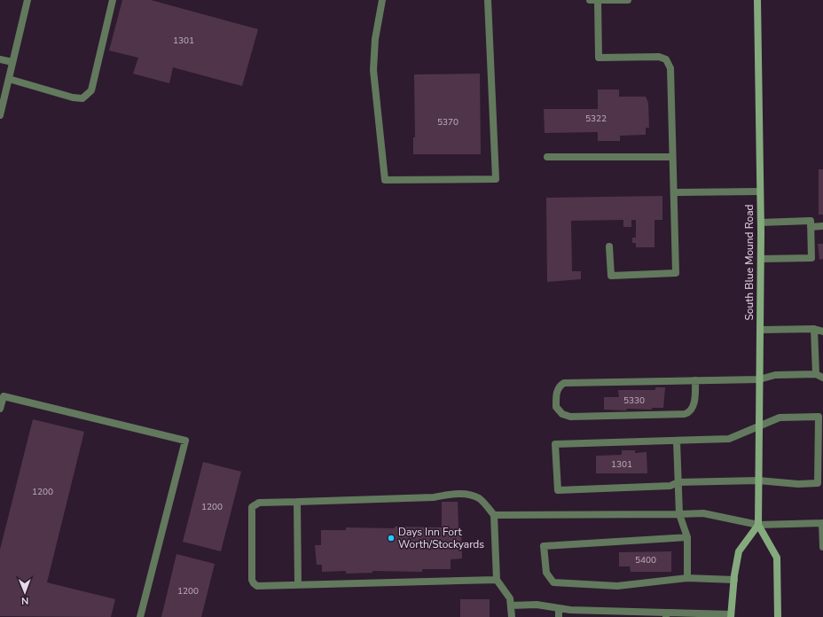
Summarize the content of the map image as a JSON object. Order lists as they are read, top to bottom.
{
  "streets": {
    "main road": ["South Blue Mound Road"]
  },
  "places": ["Days Inn Fort Worth/Stockyards"],
  "house_numbers": [
    "1301",
    "5322",
    "5370",
    "5330",
    "1301",
    "1200",
    "1200",
    "5400",
    "1200"
  ],
  "north": "bottom"
}
